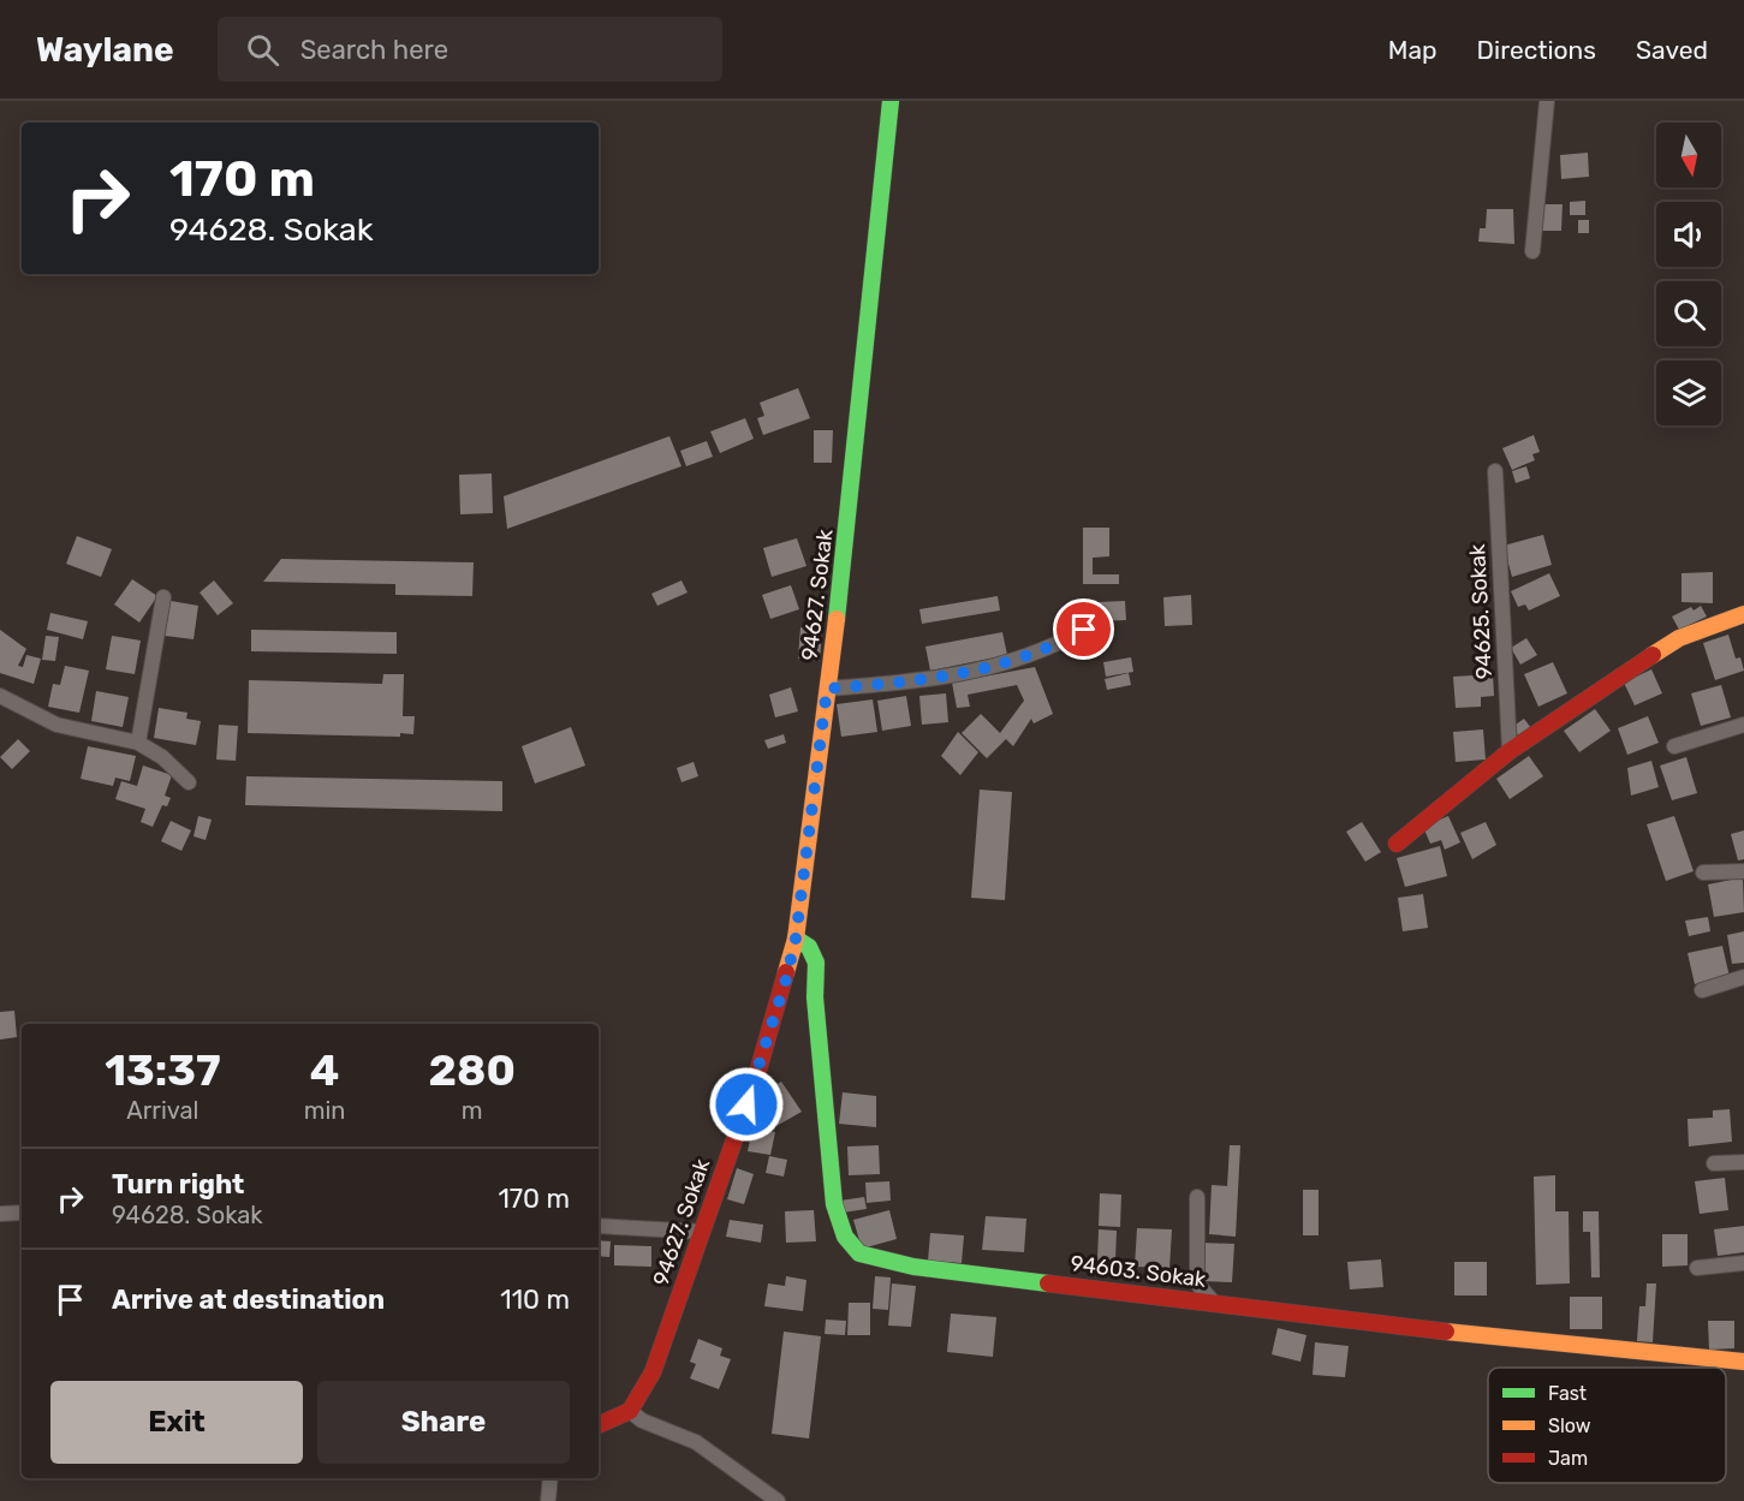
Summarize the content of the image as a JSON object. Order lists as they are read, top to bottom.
{
  "streets": {
    "street": ["94627. Sokak", "94625. Sokak", "94603. Sokak"]
  },
  "crossings": [
    ["94627. Sokak", "94603. Sokak"]
  ],
  "legend": ["Fast", "Slow", "Jam"],
  "north": "bottom",
  "page": {
    "header": "Waylane",
    "search": "Search here",
    "nav": ["Map", "Directions", "Saved"],
    "turn": ["170 m", "94628. Sokak"],
    "eta": [
      "13:37",
      "Arrival",
      "4",
      "min",
      "280",
      "m"
    ],
    "list": [
      {
        "name": "Turn right",
        "note": "94628. Sokak",
        "value": "170 m"
      },
      {
        "name": "Arrive at destination",
        "value": "110 m"
      }
    ],
    "buttons": ["Exit", "Share"]
  }
}
